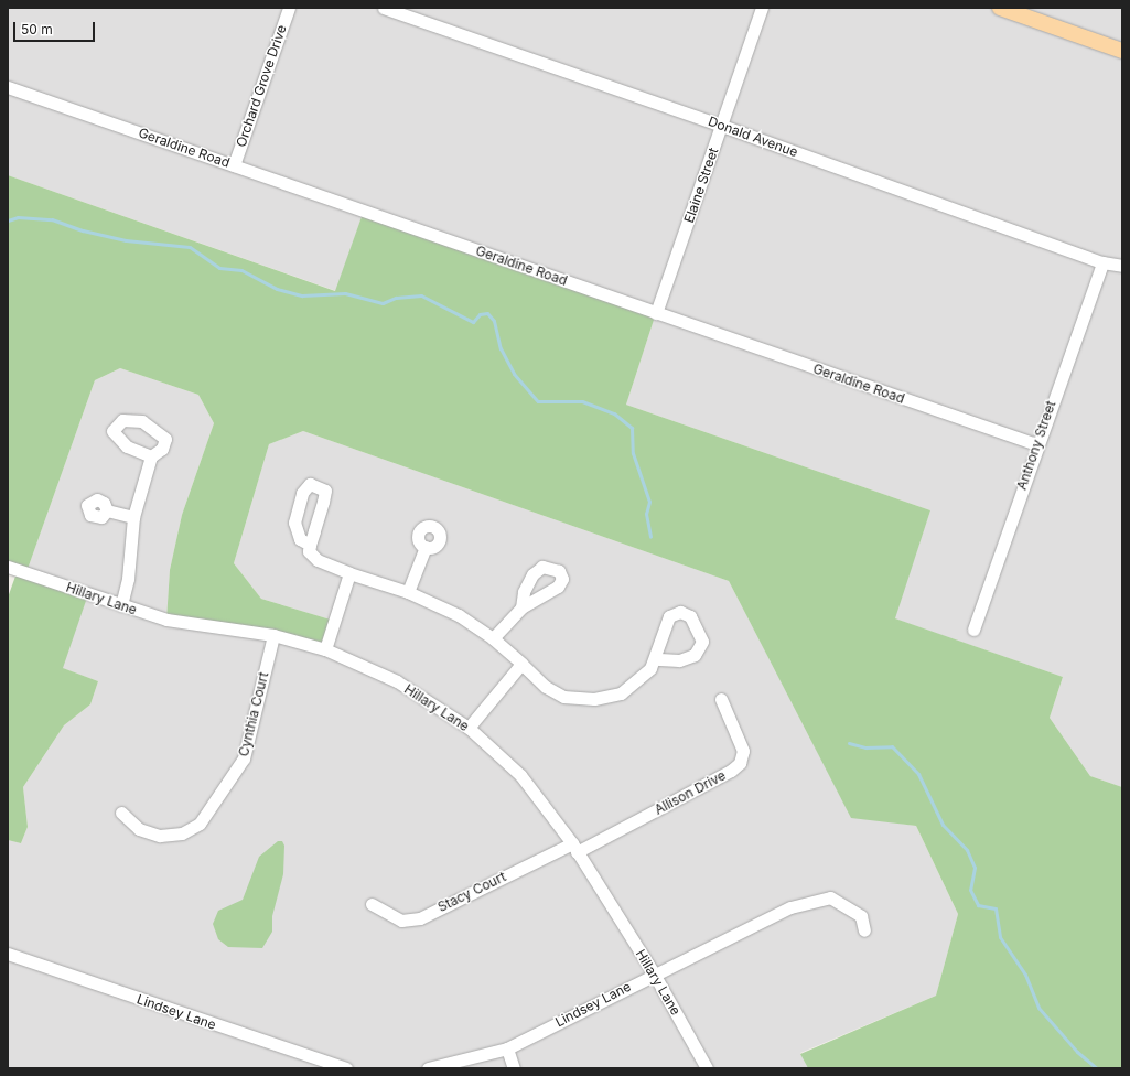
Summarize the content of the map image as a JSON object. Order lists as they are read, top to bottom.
{
  "streets": {
    "street": [
      "Orchard Grove Drive",
      "Donald Avenue",
      "Geraldine Road",
      "Elaine Street",
      "Anthony Street",
      "Hillary Lane",
      "Cynthia Court",
      "Allison Drive",
      "Stacy Court",
      "Lindsey Lane"
    ]
  },
  "crossings": [
    ["Orchard Grove Drive", "Geraldine Road"],
    ["Donald Avenue", "Elaine Street"],
    ["Donald Avenue", "Anthony Street"],
    ["Geraldine Road", "Elaine Street"],
    ["Geraldine Road", "Anthony Street"],
    ["Hillary Lane", "Cynthia Court"],
    ["Hillary Lane", "Allison Drive"],
    ["Hillary Lane", "Stacy Court"],
    ["Hillary Lane", "Lindsey Lane"],
    ["Allison Drive", "Stacy Court"]
  ],
  "scale_bar": "50 m"
}
